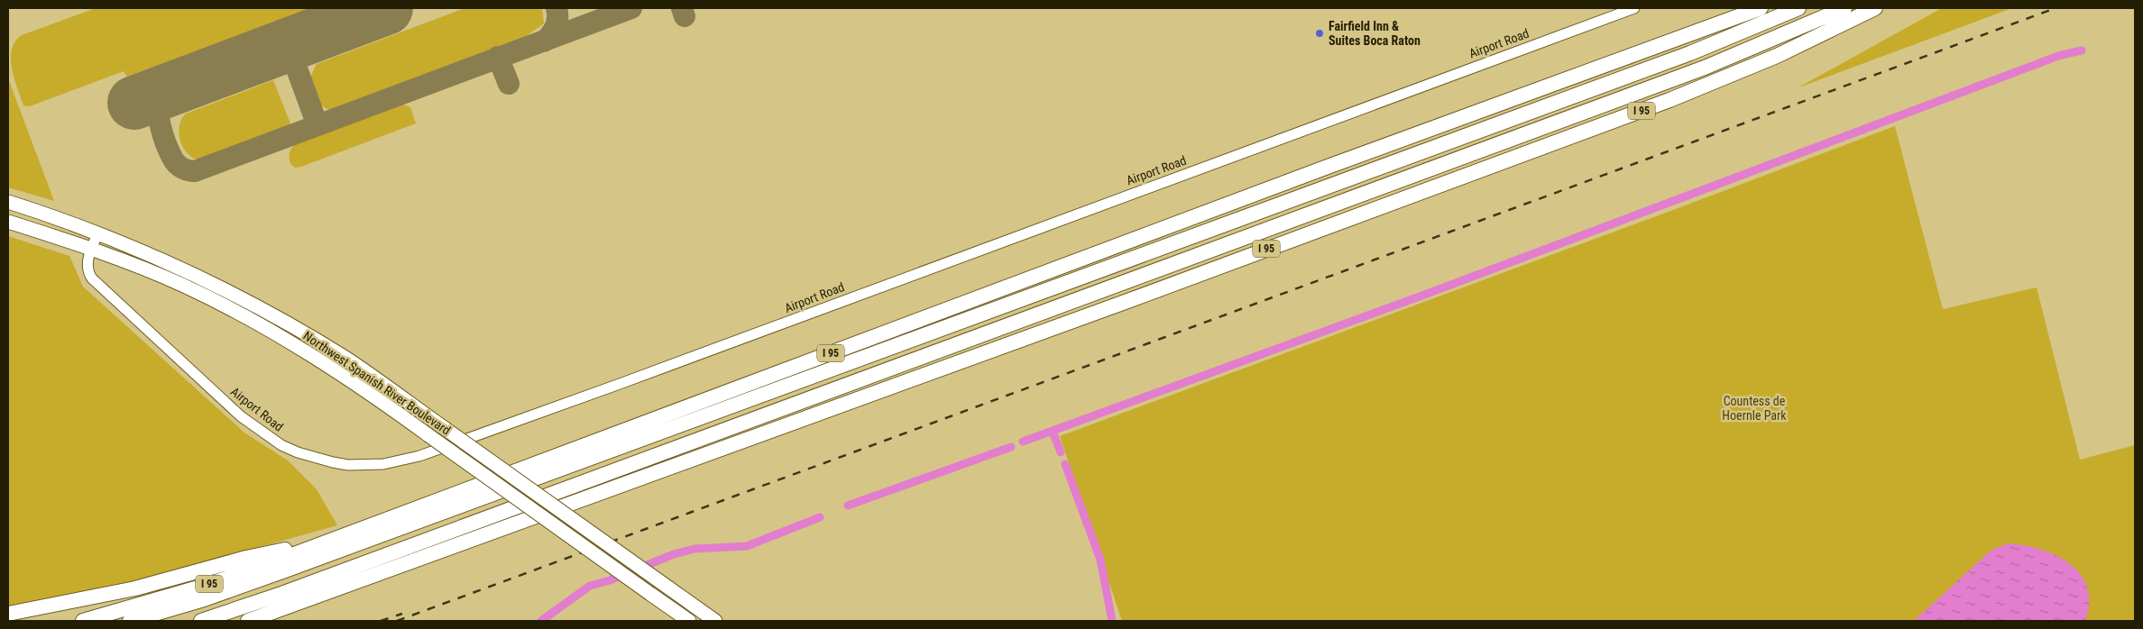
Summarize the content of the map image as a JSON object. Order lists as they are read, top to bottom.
{
  "streets": {
    "highway": ["I 95"],
    "main road": ["Northwest Spanish River Boulevard"],
    "street": ["Airport Road"]
  },
  "crossings": [
    ["Airport Road", "Northwest Spanish River Boulevard"]
  ],
  "parks": ["Countess de Hoernle Park"],
  "places": ["Fairfield Inn & Suites Boca Raton"]
}
